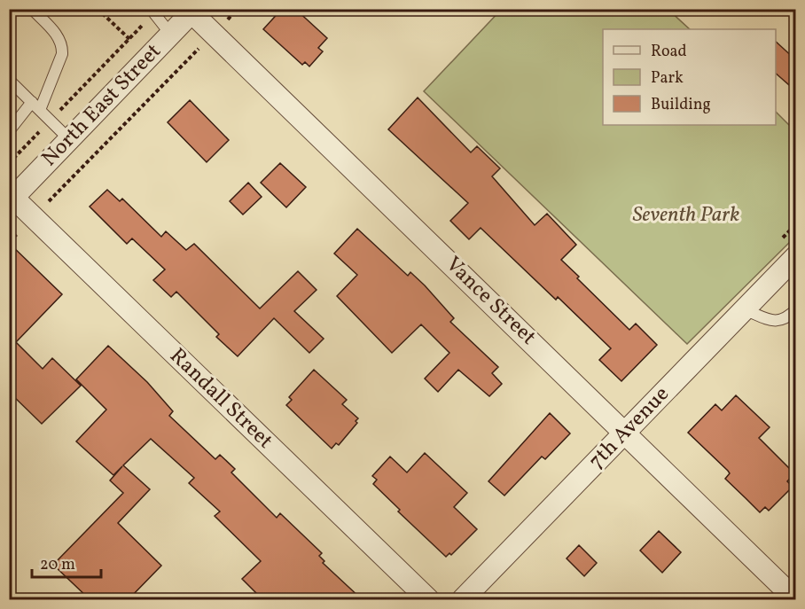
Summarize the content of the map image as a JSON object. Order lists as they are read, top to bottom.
{
  "streets": {
    "street": [
      "North East Street",
      "Vance Street",
      "Randall Street",
      "7th Avenue"
    ]
  },
  "crossings": [
    ["North East Street", "Vance Street"],
    ["North East Street", "Randall Street"],
    ["Vance Street", "7th Avenue"]
  ],
  "parks": ["Seventh Park"],
  "legend": ["Road", "Park", "Building"],
  "scale_bar": "20 m"
}
